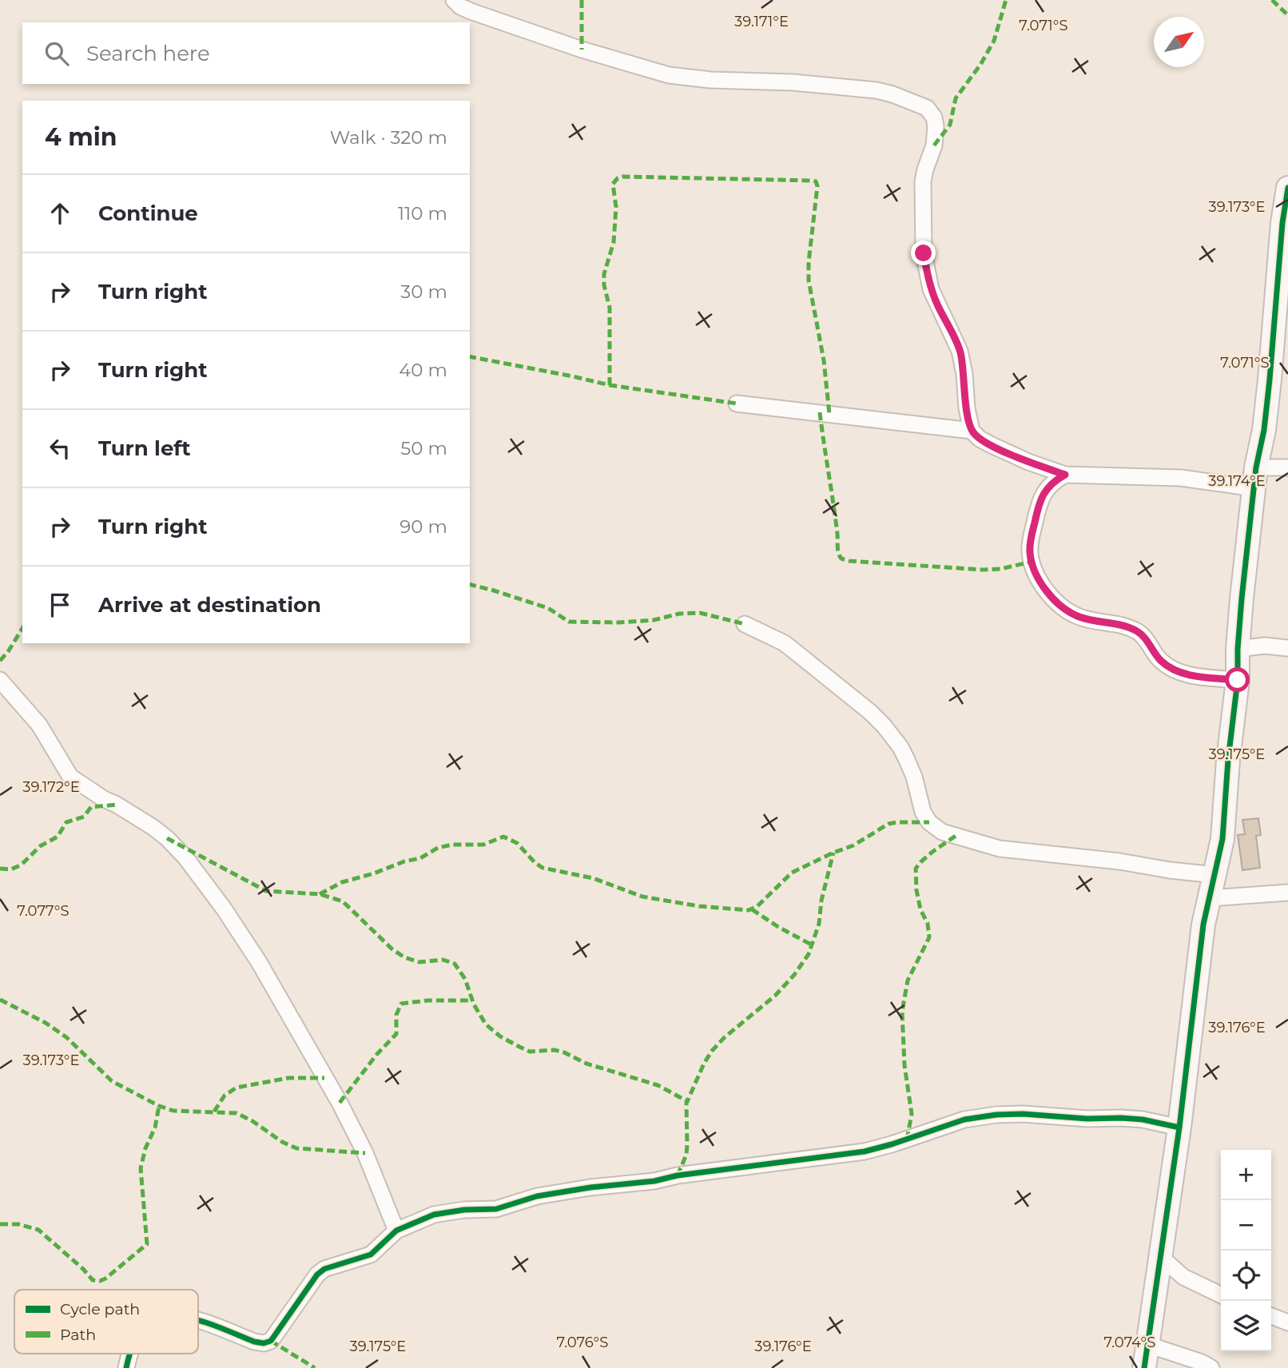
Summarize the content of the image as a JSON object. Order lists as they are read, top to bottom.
{
  "legend": ["Cycle path", "Path"],
  "north": "top right",
  "page": {
    "search": "Search here",
    "heading": ["4 min", "Walk · 320 m"],
    "list": [
      ["Continue", "110 m"],
      ["Turn right", "30 m"],
      ["Turn right", "40 m"],
      ["Turn left", "50 m"],
      ["Turn right", "90 m"],
      "Arrive at destination"
    ],
    "map_buttons": ["+", "−"]
  },
  "coordinates": [
    "39.171°E",
    "7.071°S",
    "39.173°E",
    "39.174°E",
    "39.175°E",
    "39.172°E",
    "7.077°S",
    "39.176°E",
    "7.076°S",
    "7.074°S"
  ]
}
